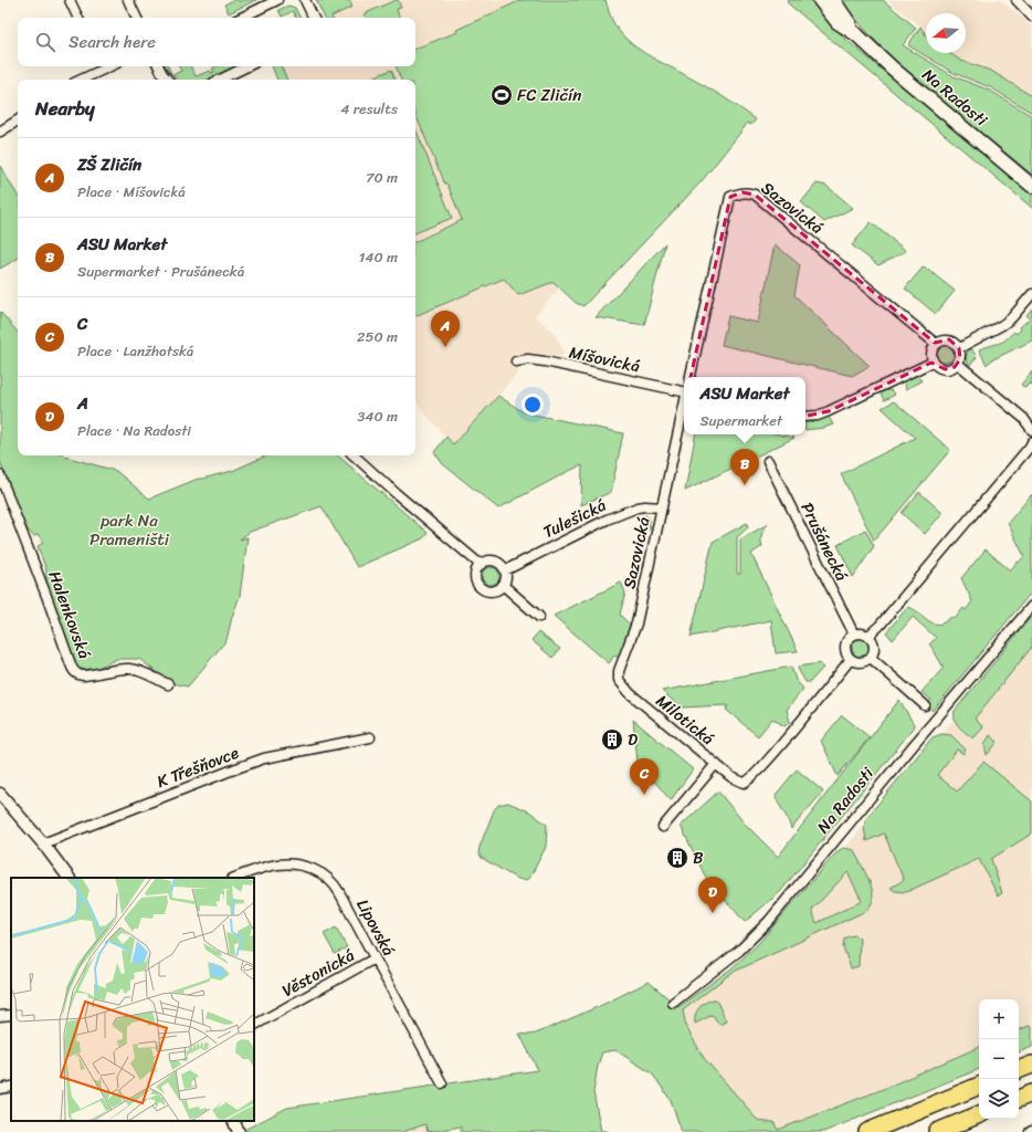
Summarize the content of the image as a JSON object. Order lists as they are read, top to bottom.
{
  "streets": {
    "main road": ["Na Radosti"],
    "street": [
      "Sazovická",
      "Míšovická",
      "Tulešická",
      "Prušánecká",
      "Halenkovská",
      "Milotická",
      "K Třešňovce",
      "Lipovská",
      "Věstonická"
    ]
  },
  "crossings": [
    ["Sazovická", "Tulešická"],
    ["Sazovická", "Milotická"],
    ["Prušánecká", "Milotická"],
    ["Lipovská", "Věstonická"]
  ],
  "parks": ["park Na Prameništi"],
  "places": {
    "sports": ["FC Zličín"],
    "building": ["D", "B"]
  },
  "north": "left",
  "page": {
    "search": "Search here",
    "heading": ["Nearby", "4 results"],
    "list": [
      {
        "mark": "A",
        "name": "ZŠ Zličín",
        "note": "Place · Míšovická",
        "value": "70 m"
      },
      {
        "mark": "B",
        "name": "ASU Market",
        "note": "Supermarket · Prušánecká",
        "value": "140 m"
      },
      {
        "mark": "C",
        "name": "C",
        "note": "Place · Lanžhotská",
        "value": "250 m"
      },
      {
        "mark": "D",
        "name": "A",
        "note": "Place · Na Radosti",
        "value": "340 m"
      }
    ],
    "pins": [
      "A",
      "B",
      "C",
      "D"
    ],
    "popup": ["ASU Market", "Supermarket"],
    "map_buttons": ["+", "−"]
  }
}
